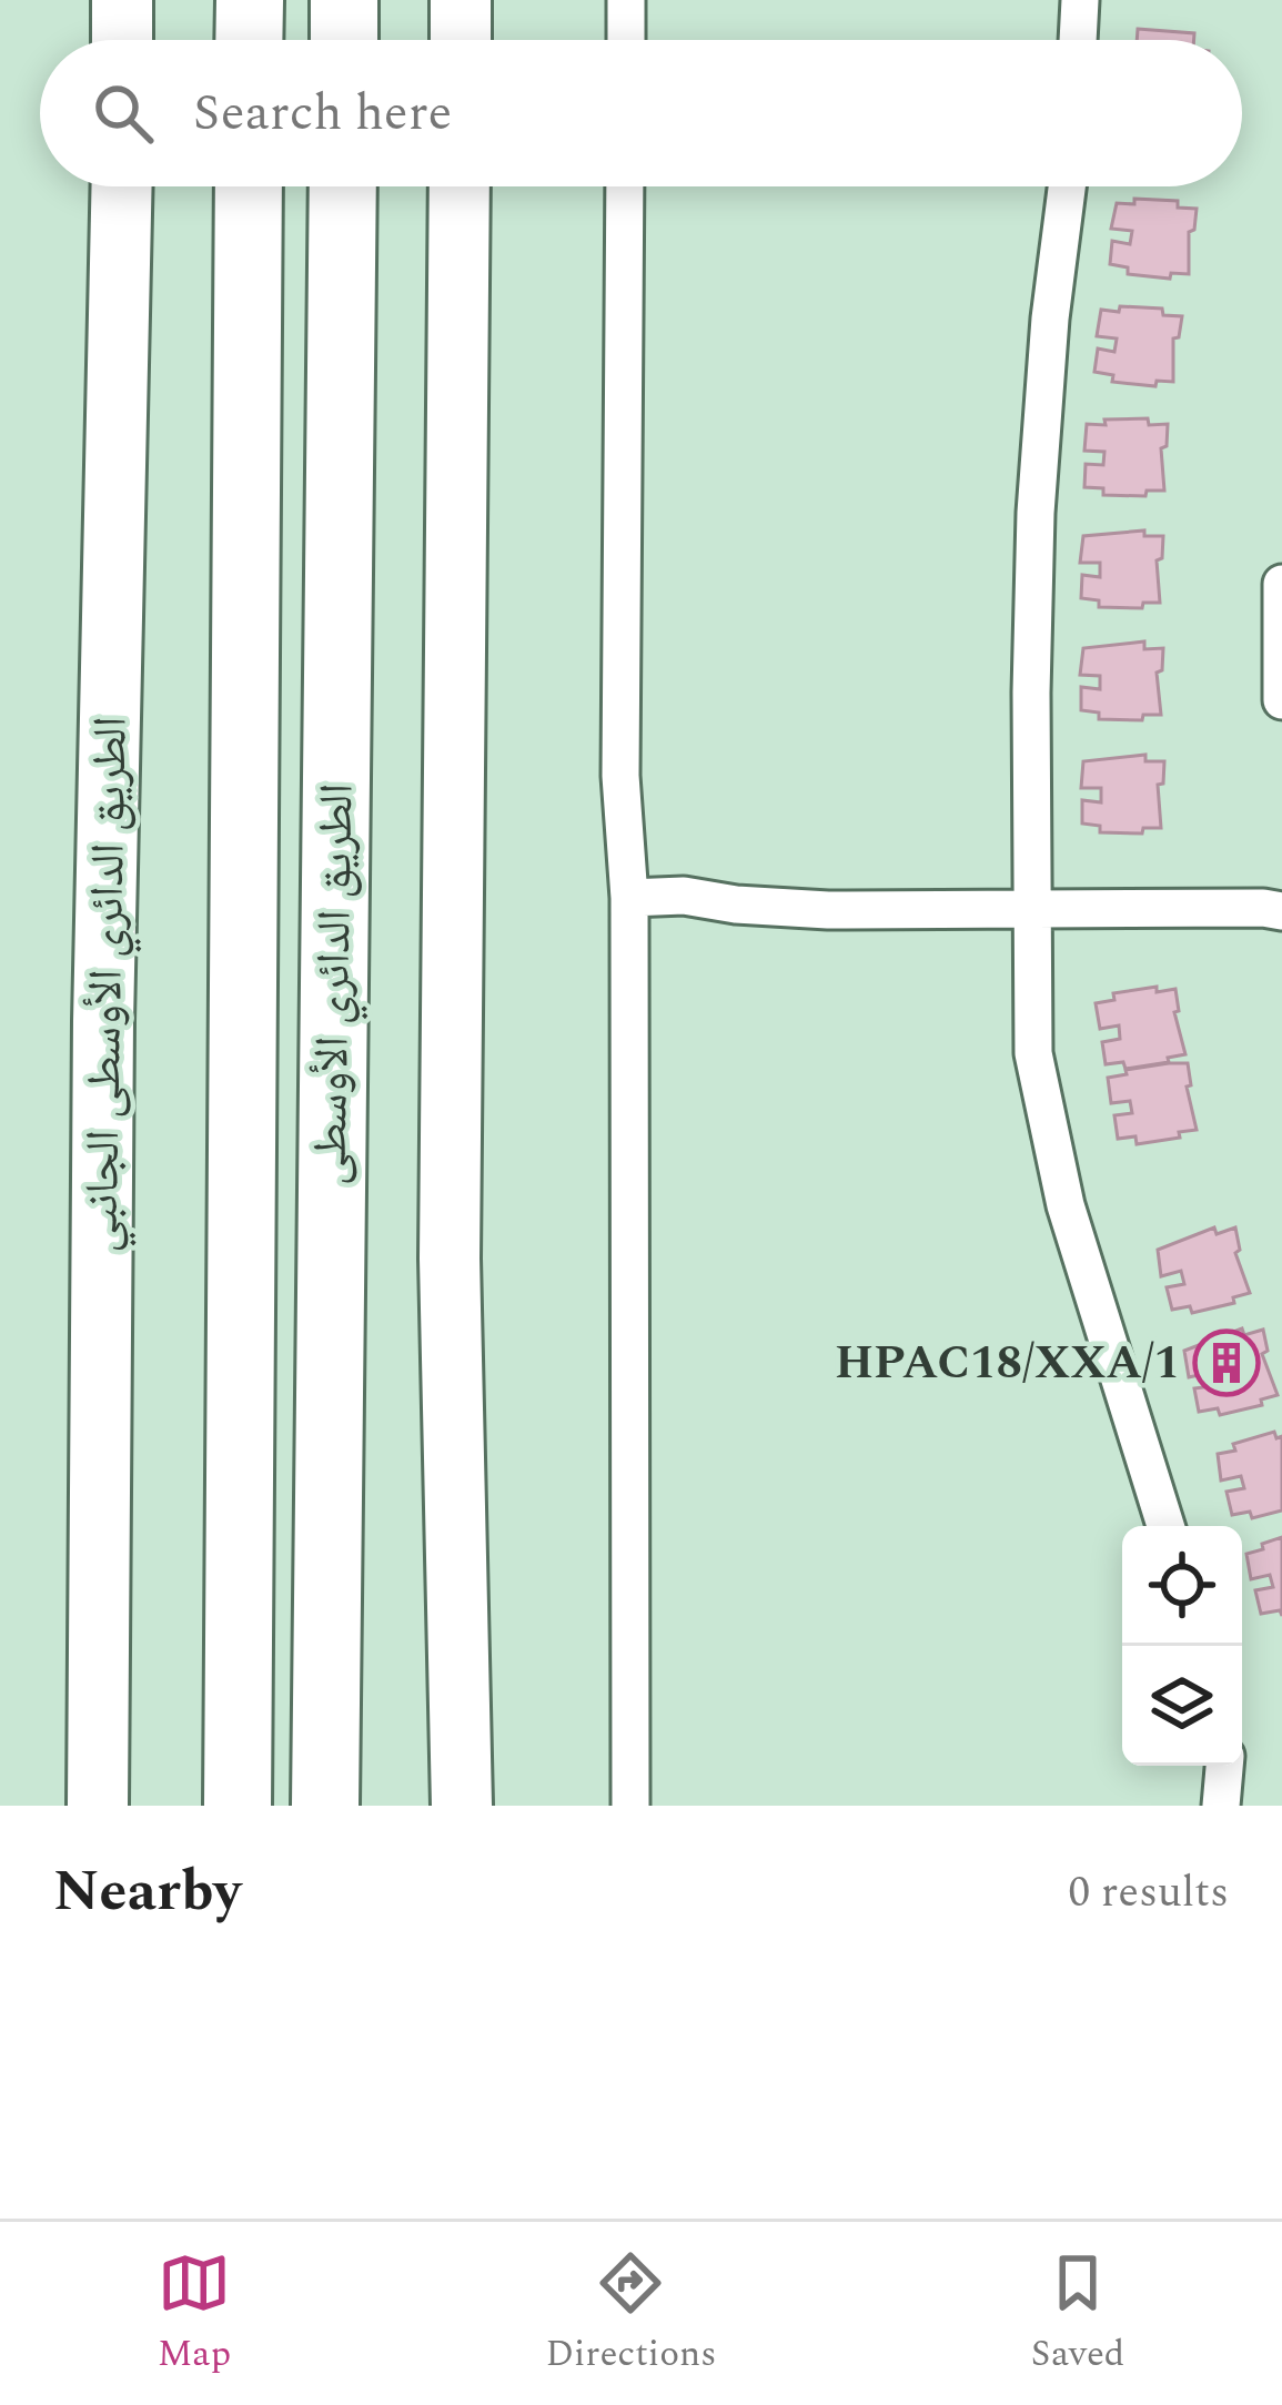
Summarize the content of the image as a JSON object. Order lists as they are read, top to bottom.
{
  "streets": {
    "highway": ["الطريق الدائري الأوسطى الجانبي", "الطريق الدائري الأوسطى"]
  },
  "places": {
    "building": ["HPAC18/XXA/1"]
  },
  "page": {
    "search": "Search here",
    "heading": ["Nearby", "0 results"],
    "nav": ["Map", "Directions", "Saved"]
  }
}
